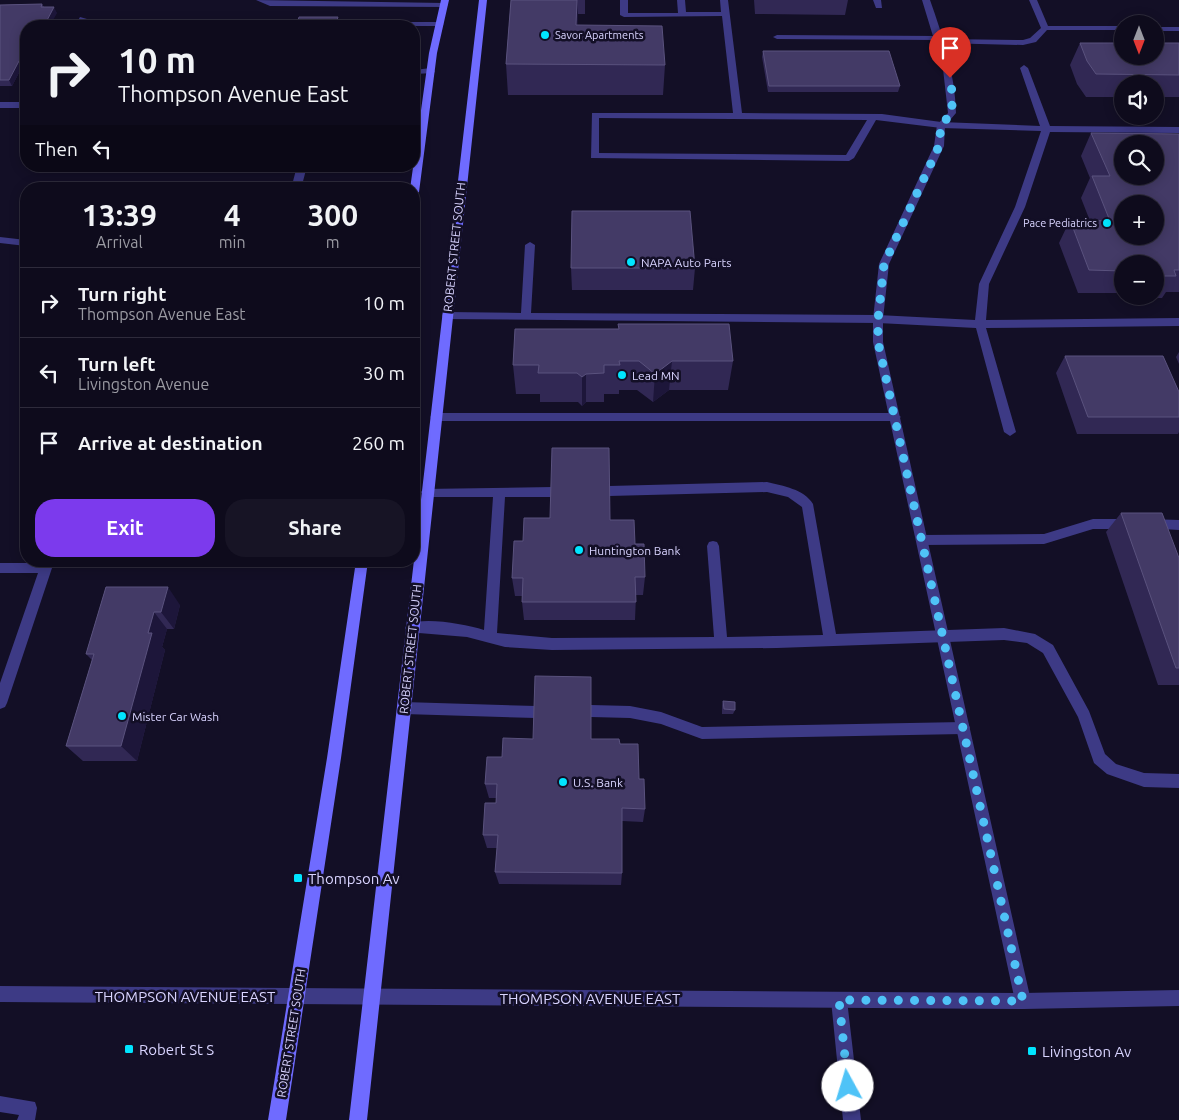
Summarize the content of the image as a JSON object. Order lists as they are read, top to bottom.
{
  "streets": {
    "main road": ["ROBERT STREET SOUTH"],
    "street": ["THOMPSON AVENUE EAST"]
  },
  "crossings": [
    ["ROBERT STREET SOUTH", "THOMPSON AVENUE EAST"]
  ],
  "places": {
    "other": [
      "Savor Apartments",
      "Pace Pediatrics",
      "NAPA Auto Parts",
      "Lead MN",
      "Huntington Bank",
      "Mister Car Wash",
      "U.S. Bank"
    ],
    "transit": ["Thompson Av", "Robert St S", "Livingston Av"]
  },
  "north": "bottom",
  "page": {
    "map_buttons": ["+", "−"],
    "turn": ["10 m", "Thompson Avenue East"],
    "then": "Then",
    "eta": [
      "13:39",
      "Arrival",
      "4",
      "min",
      "300",
      "m"
    ],
    "list": [
      {
        "name": "Turn right",
        "note": "Thompson Avenue East",
        "value": "10 m"
      },
      {
        "name": "Turn left",
        "note": "Livingston Avenue",
        "value": "30 m"
      },
      {
        "name": "Arrive at destination",
        "value": "260 m"
      }
    ],
    "buttons": ["Exit", "Share"]
  }
}
